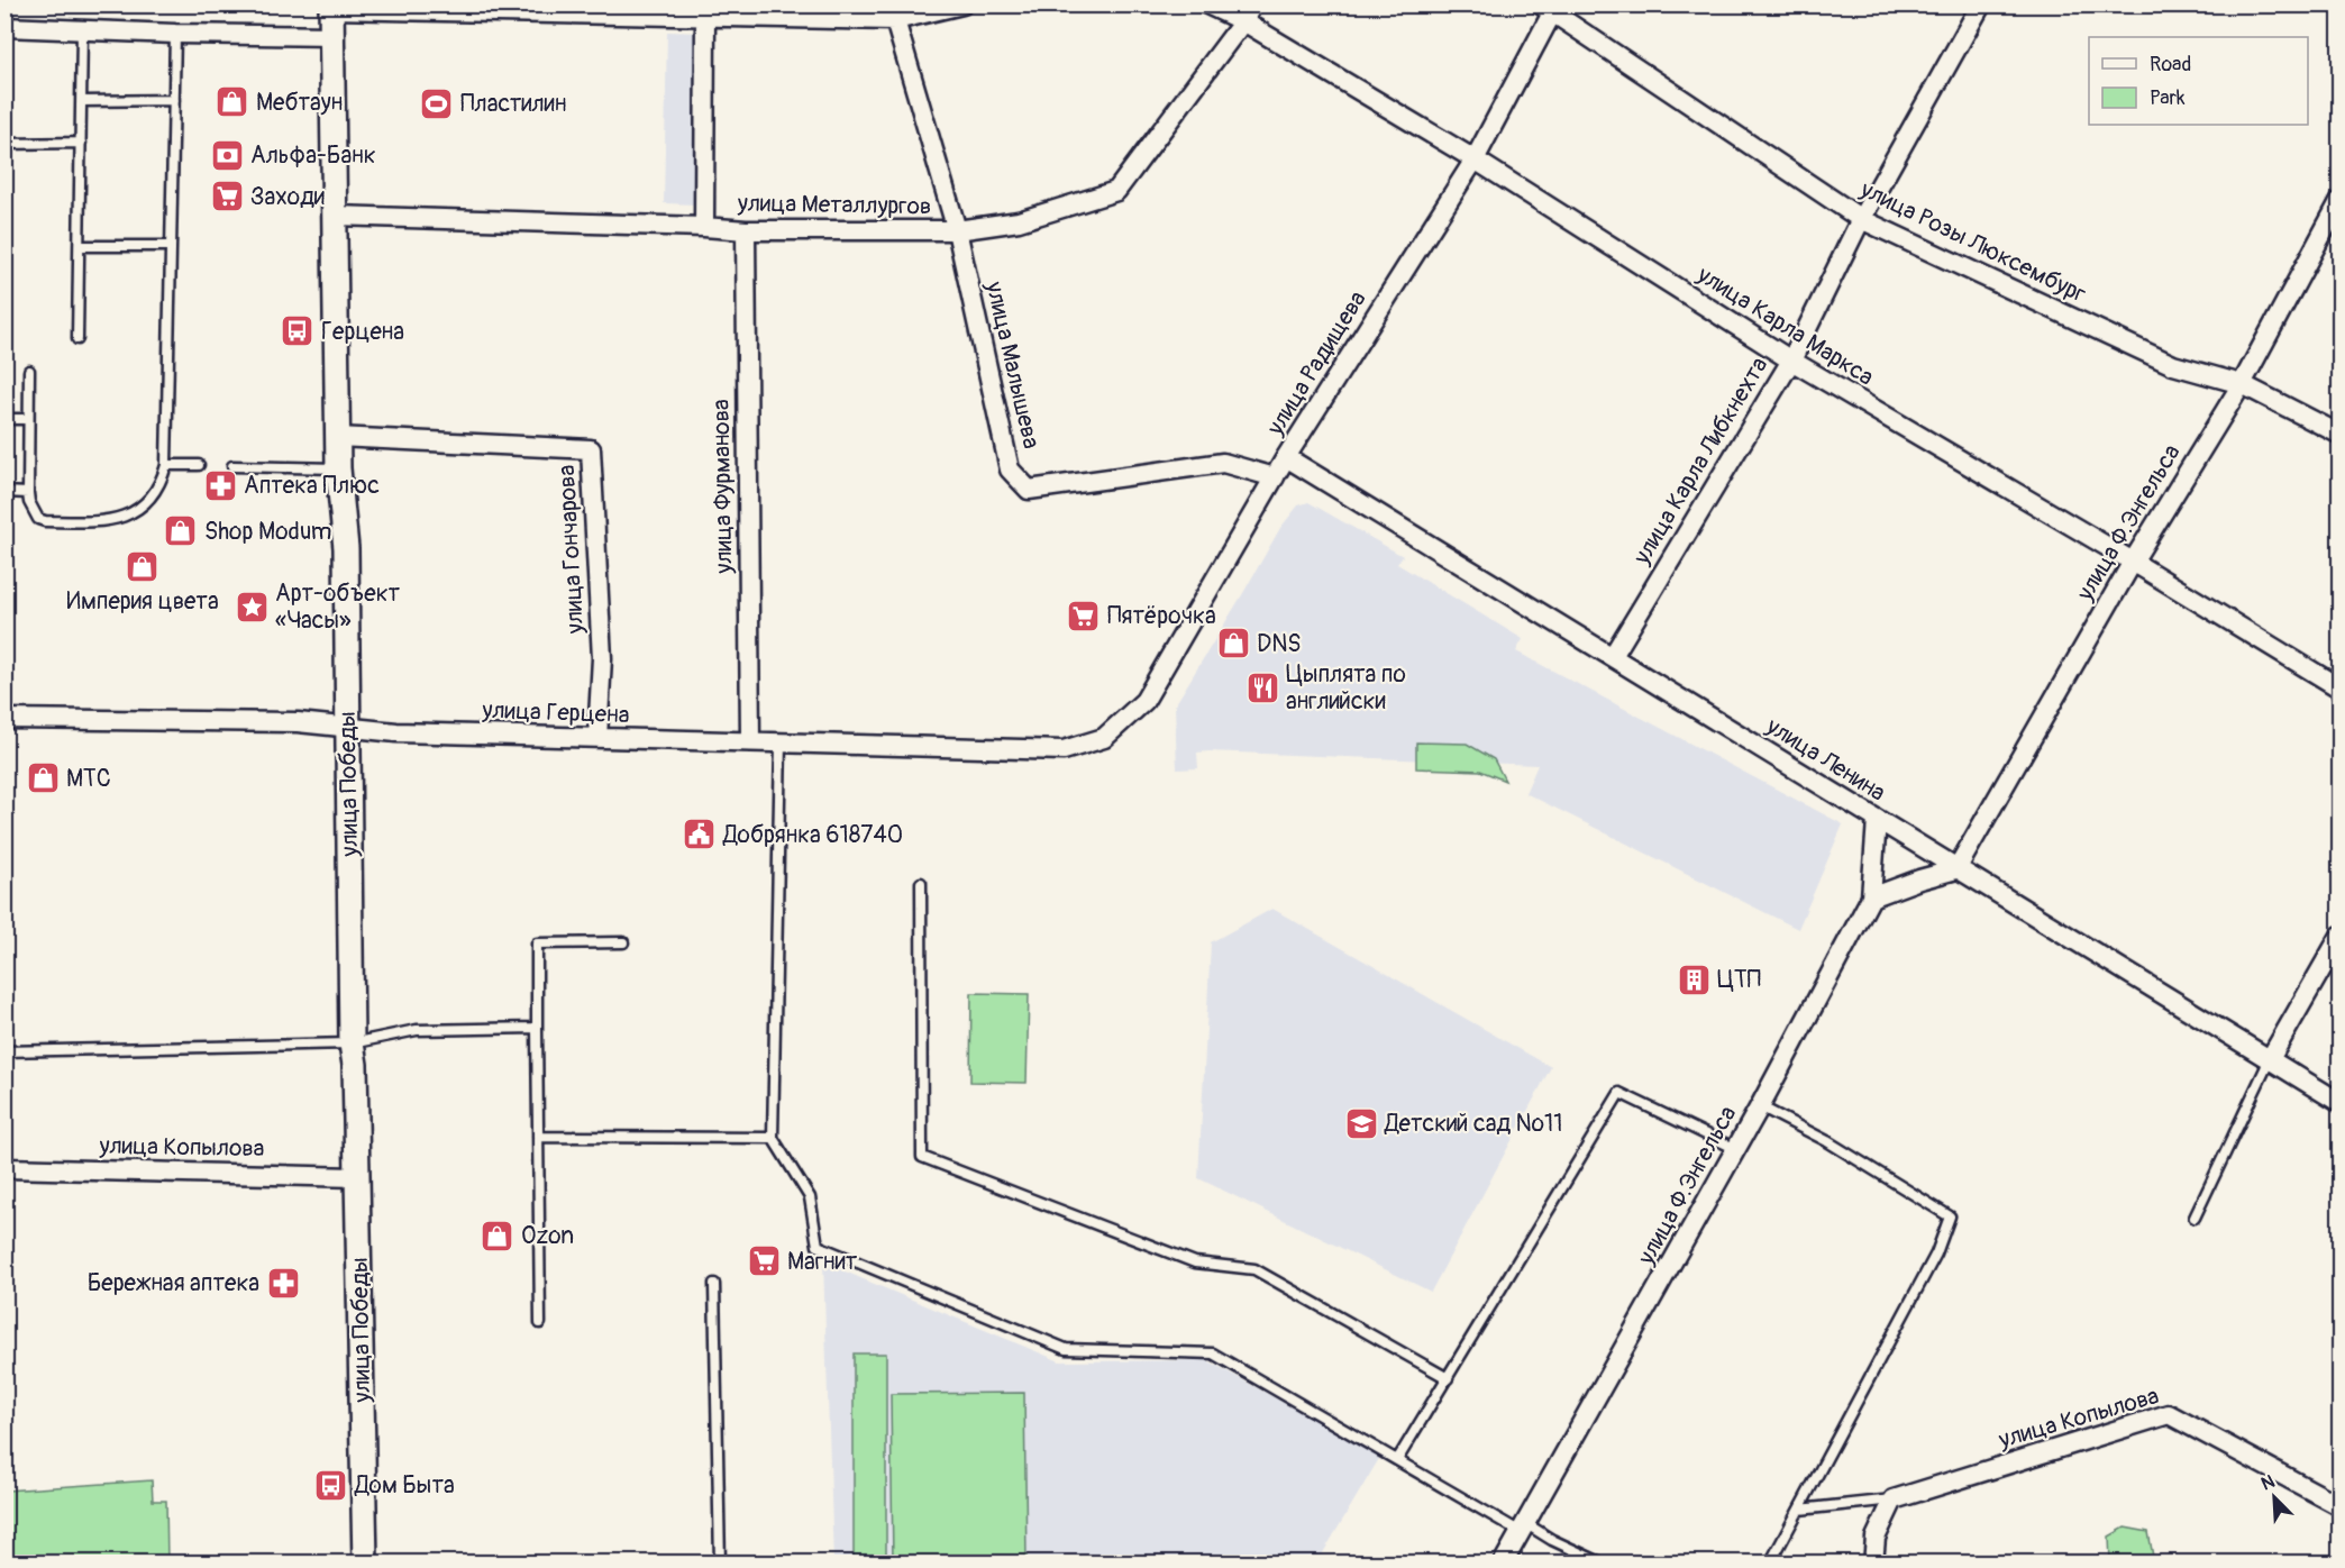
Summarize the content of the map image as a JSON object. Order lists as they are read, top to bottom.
{
  "streets": {
    "street": [
      "улица Металлургов",
      "улица Розы Люксембург",
      "улица Карла Маркса",
      "улица Радищева",
      "улица Малышева",
      "улица Карла Либкнехта",
      "улица Фурманова",
      "улица Ф.Энгельса",
      "улица Гончарова",
      "улица Герцена",
      "улица Ленина",
      "улица Победы",
      "улица Копылова"
    ]
  },
  "crossings": [
    ["улица Металлургов", "улица Карла Маркса"],
    ["улица Металлургов", "улица Малышева"],
    ["улица Металлургов", "улица Фурманова"],
    ["улица Металлургов", "улица Победы"],
    ["улица Розы Люксембург", "улица Радищева"],
    ["улица Розы Люксембург", "улица Карла Либкнехта"],
    ["улица Розы Люксембург", "улица Ф.Энгельса"],
    ["улица Карла Маркса", "улица Радищева"],
    ["улица Карла Маркса", "улица Карла Либкнехта"],
    ["улица Карла Маркса", "улица Ф.Энгельса"],
    ["улица Радищева", "улица Малышева"],
    ["улица Радищева", "улица Герцена"],
    ["улица Радищева", "улица Ленина"],
    ["улица Карла Либкнехта", "улица Ленина"],
    ["улица Фурманова", "улица Герцена"],
    ["улица Ф.Энгельса", "улица Ленина"],
    ["улица Гончарова", "улица Герцена"],
    ["улица Гончарова", "улица Победы"],
    ["улица Герцена", "улица Победы"],
    ["улица Победы", "улица Копылова"]
  ],
  "places": {
    "shop": [
      "Мебтаун",
      "Shop Modum",
      "Империя цвета",
      "DNS",
      "МТС",
      "Ozon"
    ],
    "sports": ["Пластилин"],
    "bank": ["Альфа-Банк"],
    "supermarket": ["Заходи", "Пятёрочка", "Магнит"],
    "bus stop": ["Герцена", "Дом Быта"],
    "pharmacy": ["Аптека Плюс", "Бережная аптека"],
    "place": ["Арт-объект «Часы»"],
    "restaurant": ["Цыплята по английски"],
    "public building": ["Добрянка 618740"],
    "building": ["ЦТП"],
    "school or university": ["Детский сад №11"]
  },
  "legend": ["Road", "Park"],
  "north": "top left"
}
